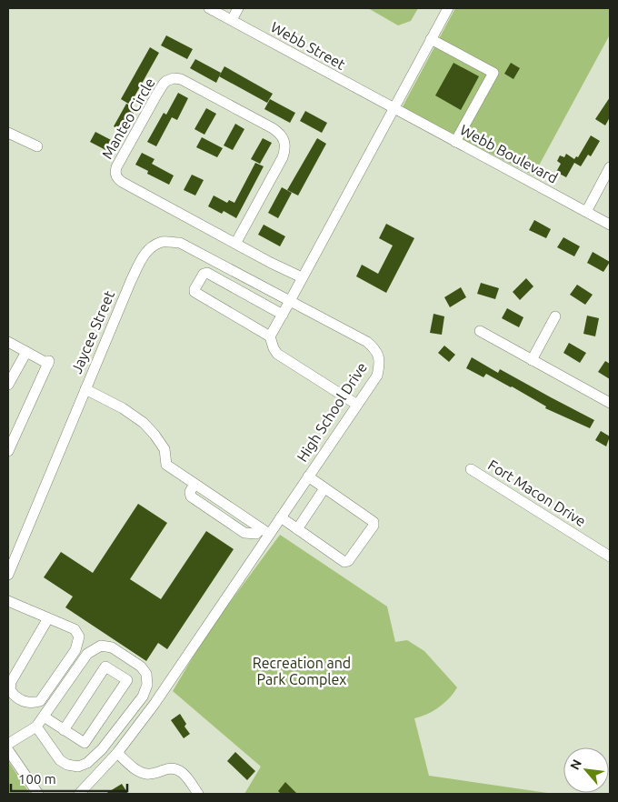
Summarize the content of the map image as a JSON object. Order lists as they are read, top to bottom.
{
  "streets": {
    "street": [
      "Webb Street",
      "Manteo Circle",
      "Webb Boulevard",
      "Jaycee Street",
      "High School Drive",
      "Fort Macon Drive"
    ]
  },
  "crossings": [
    ["Webb Street", "Webb Boulevard"],
    ["Jaycee Street", "High School Drive"]
  ],
  "parks": ["Recreation and Park Complex"],
  "scale_bar": "100 m",
  "north": "top left"
}
